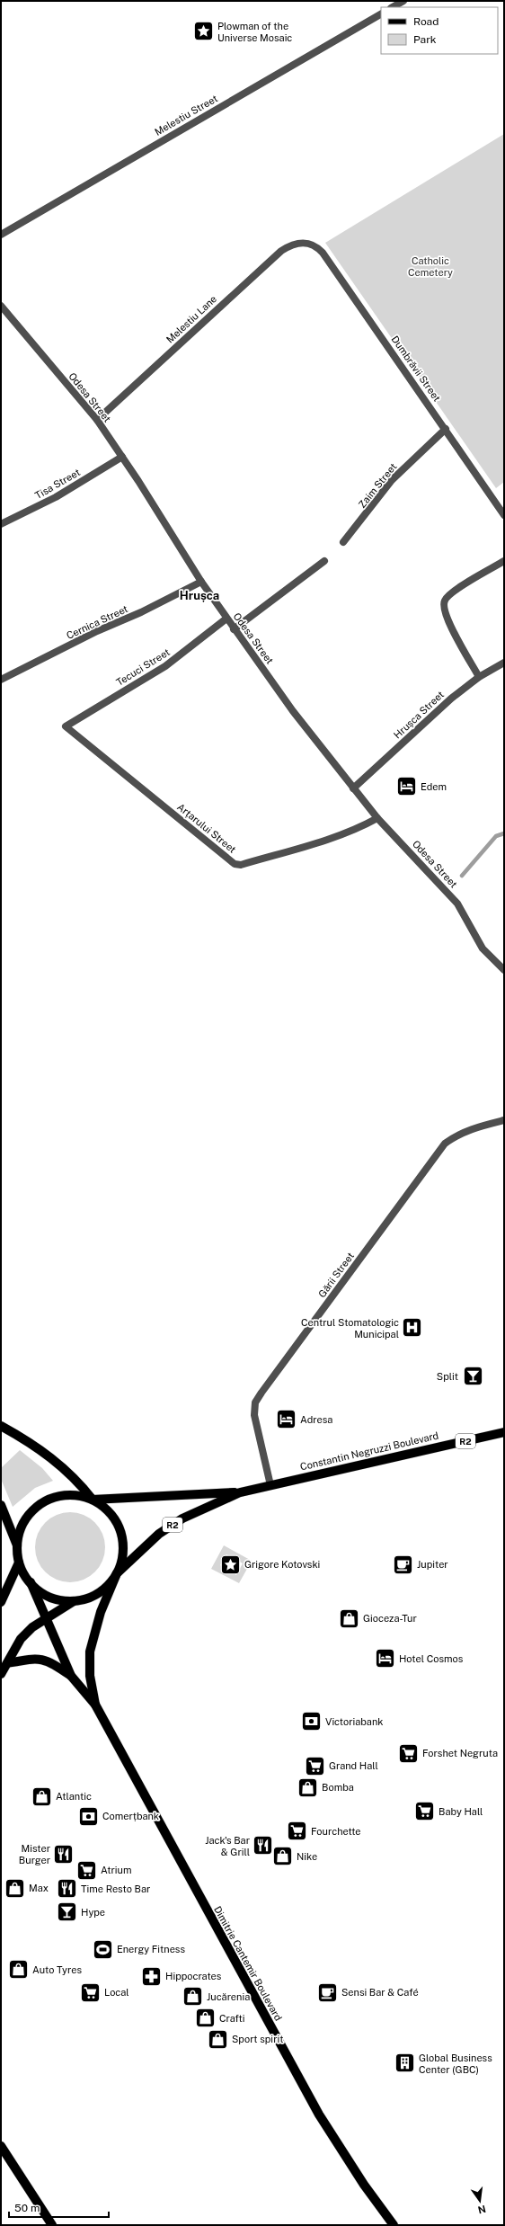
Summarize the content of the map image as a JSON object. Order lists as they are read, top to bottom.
{
  "streets": {
    "main road": ["R2", "Constantin Negruzzi Boulevard", "Dimitrie Cantemir Boulevard"],
    "street": [
      "Melestiu Street",
      "Melestiu Lane",
      "Dumbrăvii Street",
      "Odesa Street",
      "Tisa Street",
      "Zaim Street",
      "Cernica Street",
      "Tecuci Street",
      "Hrușca Street",
      "Arțarului Street",
      "Gării Street"
    ]
  },
  "crossings": [
    ["Melestiu Lane", "Dumbrăvii Street"],
    ["Melestiu Lane", "Odesa Street"],
    ["Dumbrăvii Street", "Zaim Street"],
    ["Odesa Street", "Tisa Street"],
    ["Odesa Street", "Cernica Street"],
    ["Odesa Street", "Tecuci Street"],
    ["Odesa Street", "Hrușca Street"],
    ["Odesa Street", "Arțarului Street"],
    ["Tecuci Street", "Arțarului Street"],
    ["Gării Street", "Constantin Negruzzi Boulevard"],
    ["Constantin Negruzzi Boulevard", "Dimitrie Cantemir Boulevard"]
  ],
  "districts": ["Hrușca"],
  "parks": ["Catholic Cemetery"],
  "places": {
    "place": ["Plowman of the Universe Mosaic", "Grigore Kotovski"],
    "hotel": ["Edem", "Adresa", "Hotel Cosmos"],
    "hospital": ["Centrul Stomatologic Municipal"],
    "bar": ["Split", "Hype"],
    "cafe": ["Jupiter", "Sensi Bar & Café"],
    "shop": [
      "Gioceza-Tur",
      "Bomba",
      "Atlantic",
      "Nike",
      "Max",
      "Auto Tyres",
      "Jucărenia",
      "Crafti",
      "Sport spirit"
    ],
    "bank": ["Victoriabank", "Comerțbank"],
    "supermarket": [
      "Forshet Negruta",
      "Grand Hall",
      "Baby Hall",
      "Fourchette",
      "Atrium",
      "Local"
    ],
    "restaurant": ["Jack's Bar & Grill", "Mister Burger", "Time Resto Bar"],
    "sports": ["Energy Fitness"],
    "pharmacy": ["Hippocrates"],
    "building": ["Global Business Center (GBC)"]
  },
  "legend": ["Road", "Park"],
  "scale_bar": "50 m",
  "north": "bottom"
}
